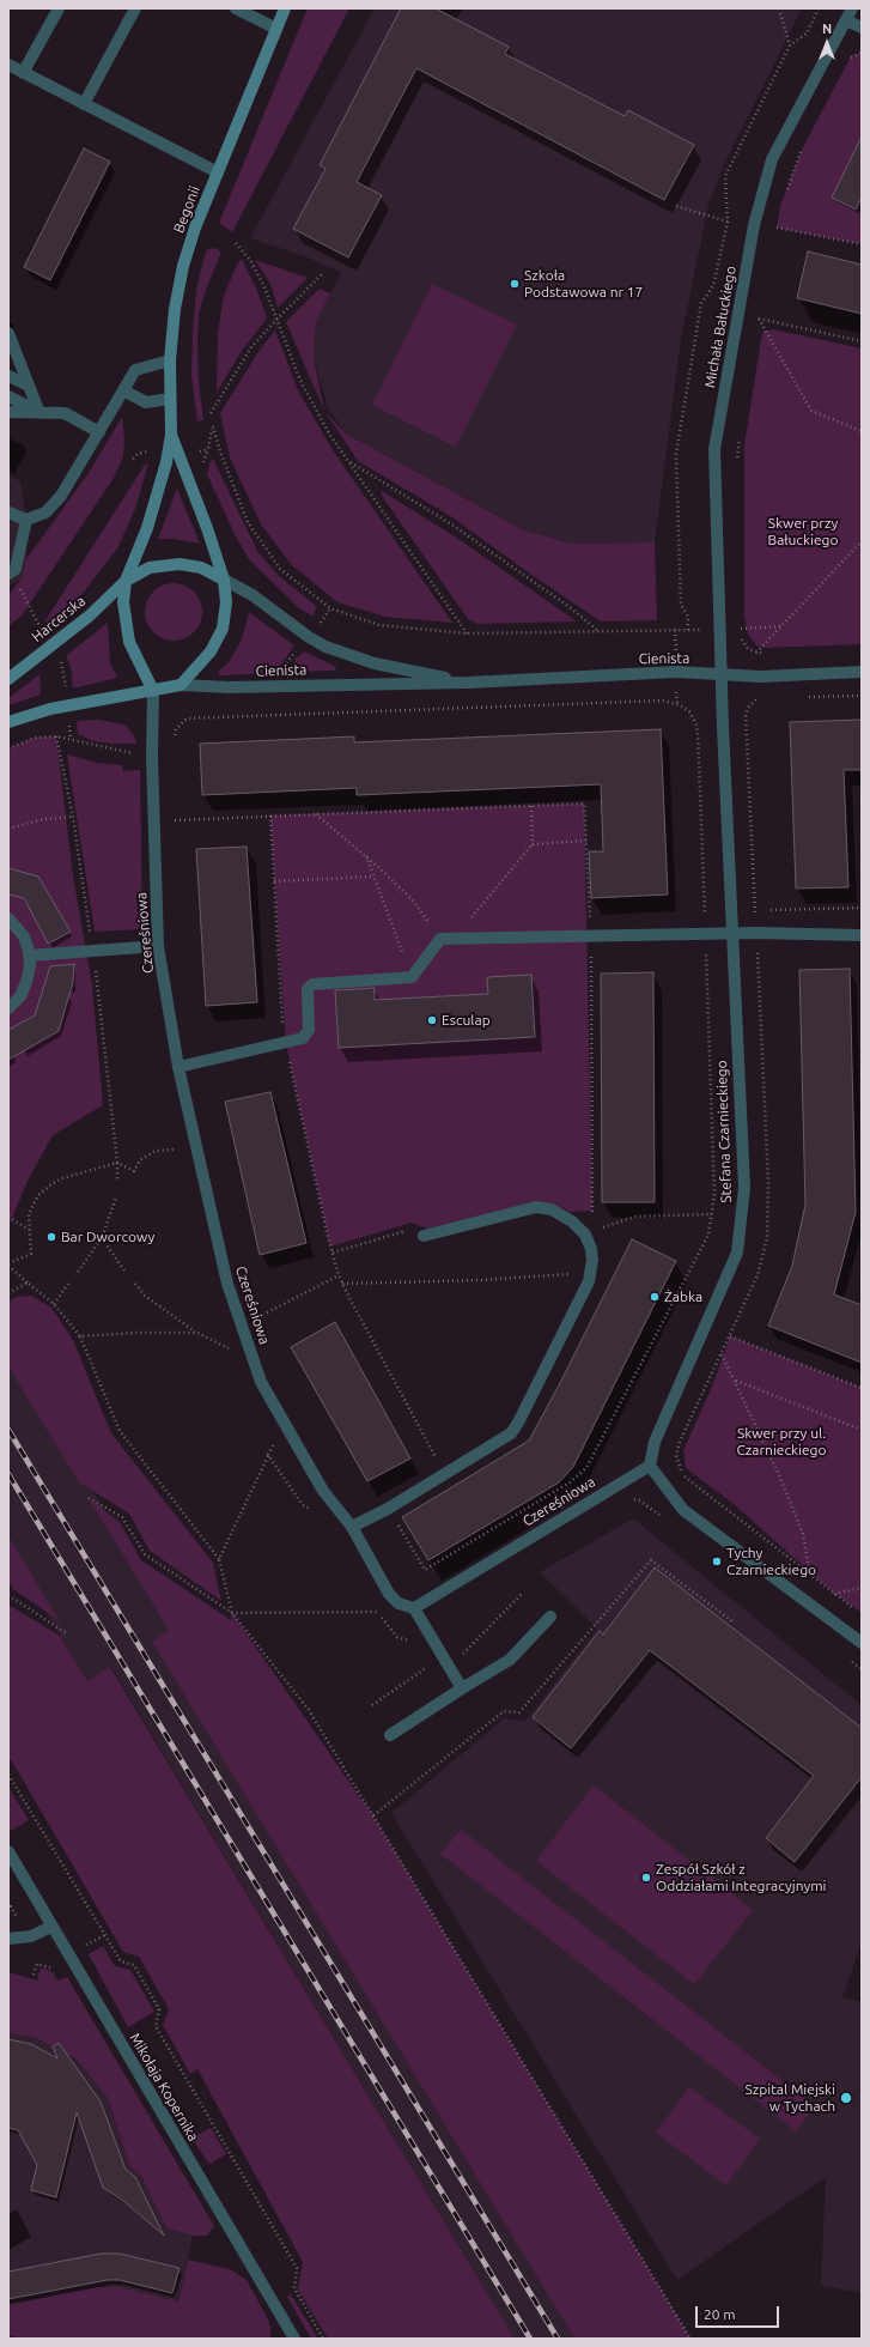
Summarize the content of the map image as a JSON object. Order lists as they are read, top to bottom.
{
  "streets": {
    "street": [
      "Begonii",
      "Michała Bałuckiego",
      "Harcerska",
      "Cienista",
      "Czereśniowa",
      "Stefana Czarnieckiego",
      "Mikołaja Kopernika"
    ]
  },
  "crossings": [
    ["Begonii", "Harcerska"],
    ["Begonii", "Cienista"],
    ["Begonii", "Czereśniowa"],
    ["Michała Bałuckiego", "Cienista"],
    ["Michała Bałuckiego", "Stefana Czarnieckiego"],
    ["Harcerska", "Cienista"],
    ["Harcerska", "Czereśniowa"],
    ["Cienista", "Czereśniowa"],
    ["Cienista", "Stefana Czarnieckiego"],
    ["Czereśniowa", "Stefana Czarnieckiego"]
  ],
  "parks": ["Skwer przy Bałuckiego", "Skwer przy ul. Czarnieckiego"],
  "places": [
    "Szkoła Podstawowa nr 17",
    "Esculap",
    "Bar Dworcowy",
    "Żabka",
    "Tychy Czarnieckiego",
    "Zespół Szkół z Oddziałami Integracyjnymi",
    "Szpital Miejski w Tychach"
  ],
  "scale_bar": "20 m",
  "north": "top"
}
